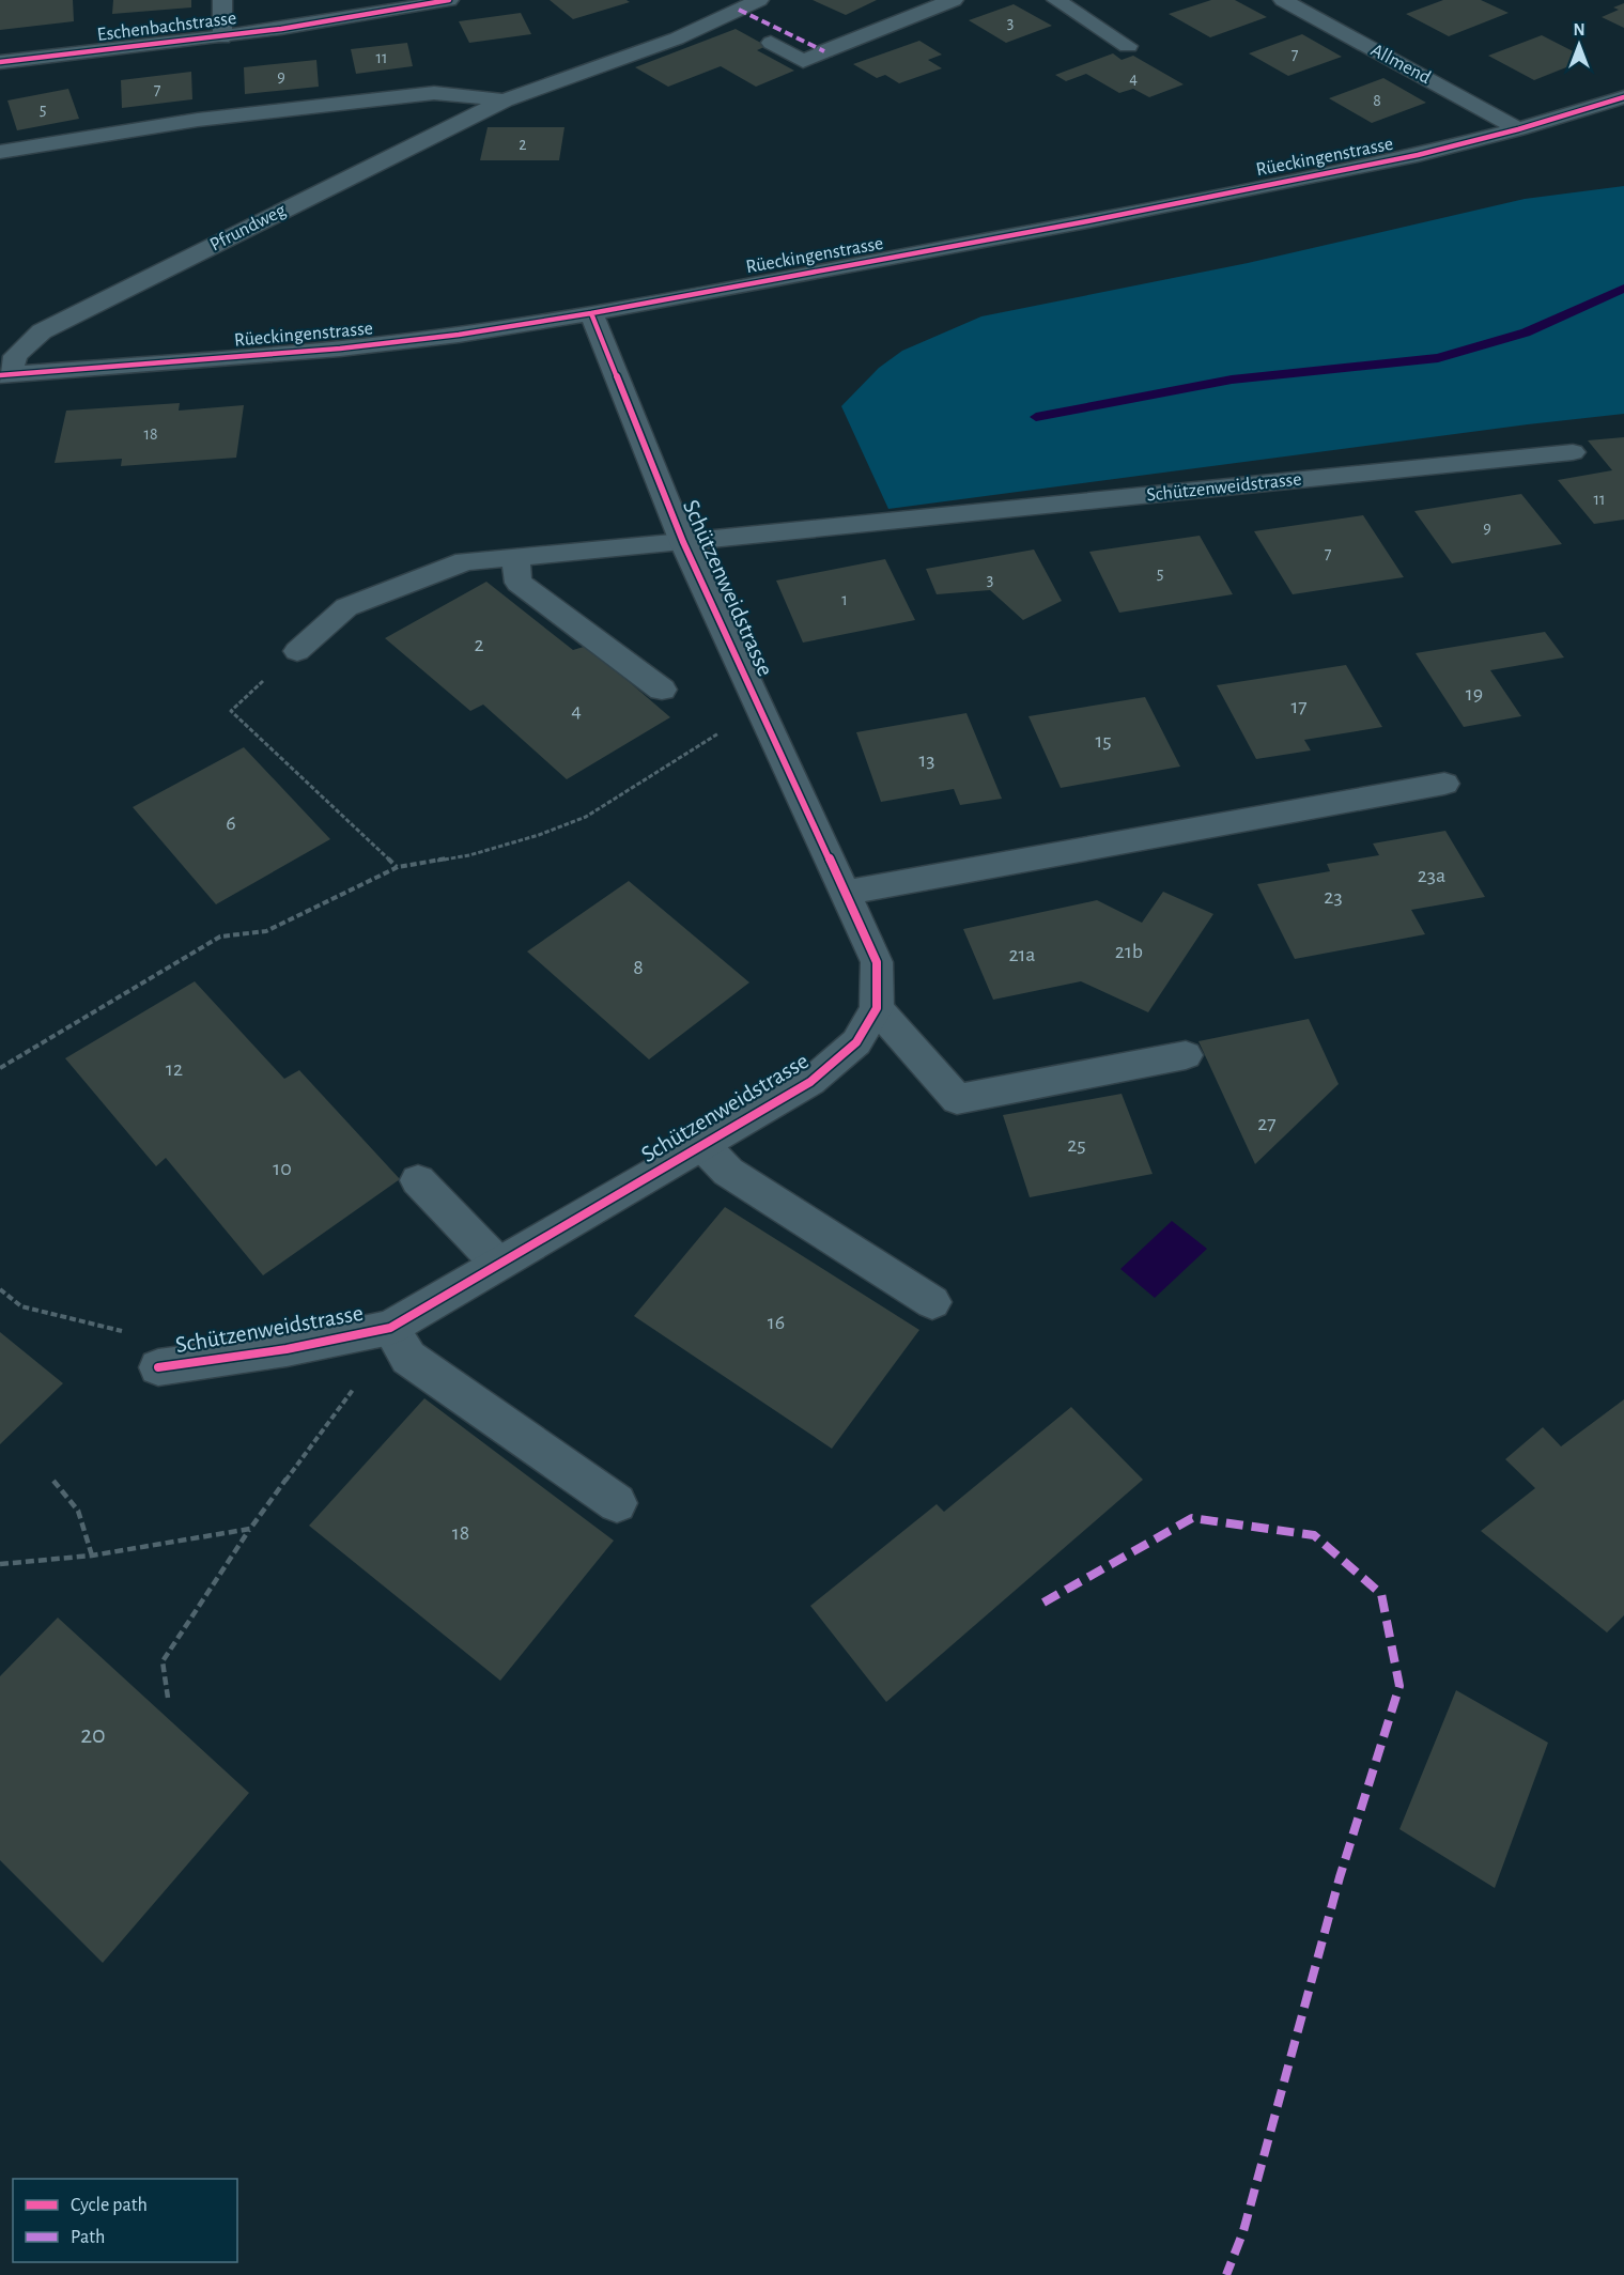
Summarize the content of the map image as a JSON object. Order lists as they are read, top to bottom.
{
  "streets": {
    "street": [
      "Eschenbachstrasse",
      "Allmend",
      "Rüeckingenstrasse",
      "Pfrundweg",
      "Schützenweidstrasse"
    ]
  },
  "crossings": [
    ["Allmend", "Rüeckingenstrasse"],
    ["Rüeckingenstrasse", "Pfrundweg"],
    ["Rüeckingenstrasse", "Schützenweidstrasse"]
  ],
  "house_numbers": [
    "3",
    "7",
    "11",
    "9",
    "4",
    "7",
    "8",
    "5",
    "2",
    "18",
    "11",
    "9",
    "7",
    "5",
    "3",
    "1",
    "2",
    "19",
    "17",
    "4",
    "15",
    "13",
    "6",
    "23a",
    "23",
    "21b",
    "21a",
    "8",
    "12",
    "27",
    "25",
    "10",
    "16",
    "18",
    "20"
  ],
  "legend": ["Cycle path", "Path"],
  "north": "top"
}
